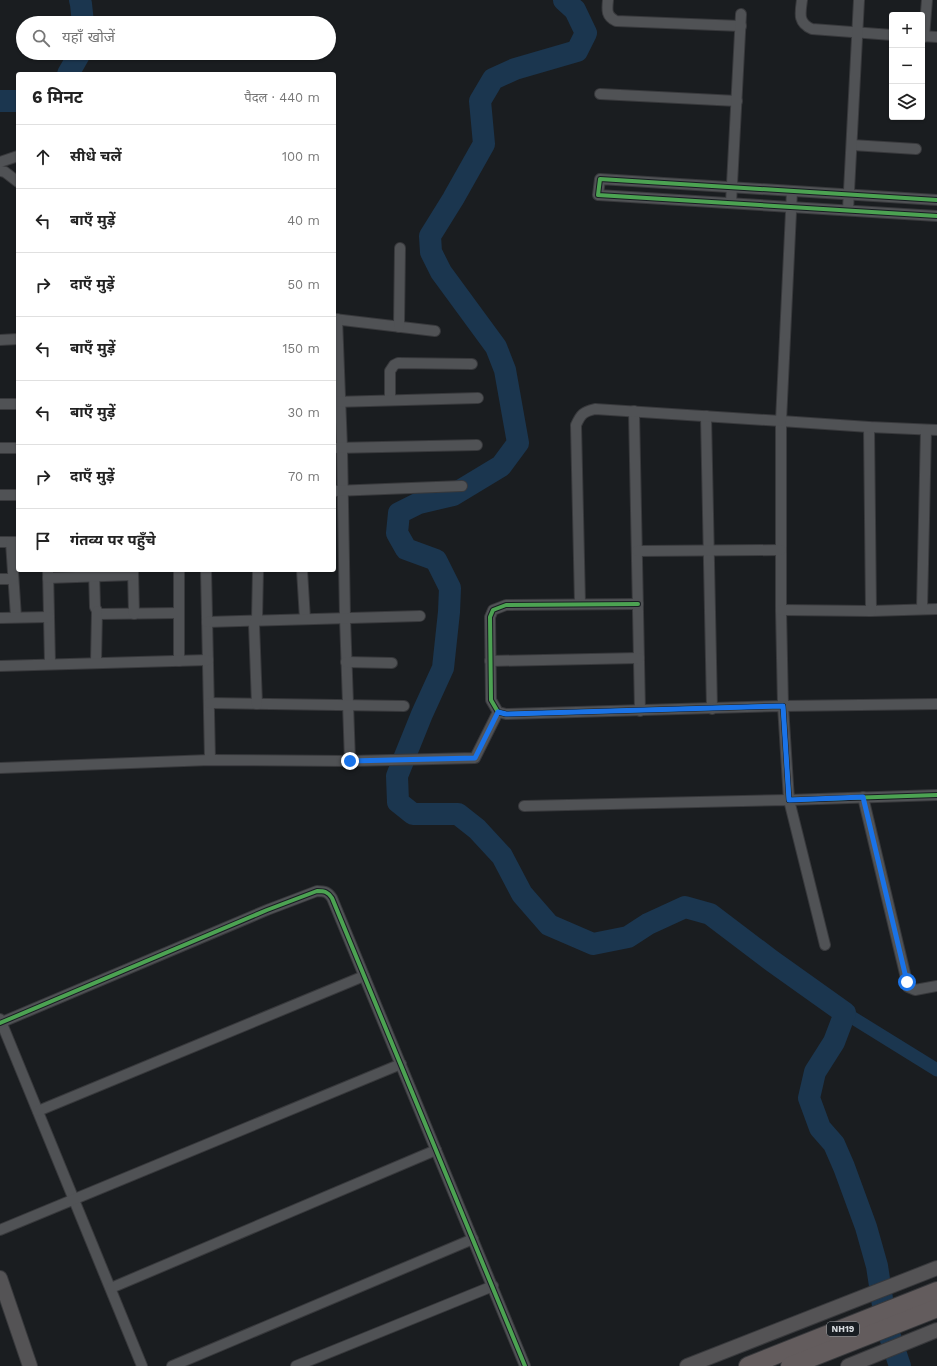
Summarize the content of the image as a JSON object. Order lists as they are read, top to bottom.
{
  "streets": {
    "highway": ["NH19"]
  },
  "page": {
    "map_buttons": ["+", "−"],
    "search": "यहाँ खोजें",
    "heading": ["6 मिनट", "पैदल · 440 m"],
    "list": [
      ["सीधे चलें", "100 m"],
      ["बाएँ मुड़ें", "40 m"],
      ["दाएँ मुड़ें", "50 m"],
      ["बाएँ मुड़ें", "150 m"],
      ["बाएँ मुड़ें", "30 m"],
      ["दाएँ मुड़ें", "70 m"],
      "गंतव्य पर पहुँचे"
    ]
  }
}
